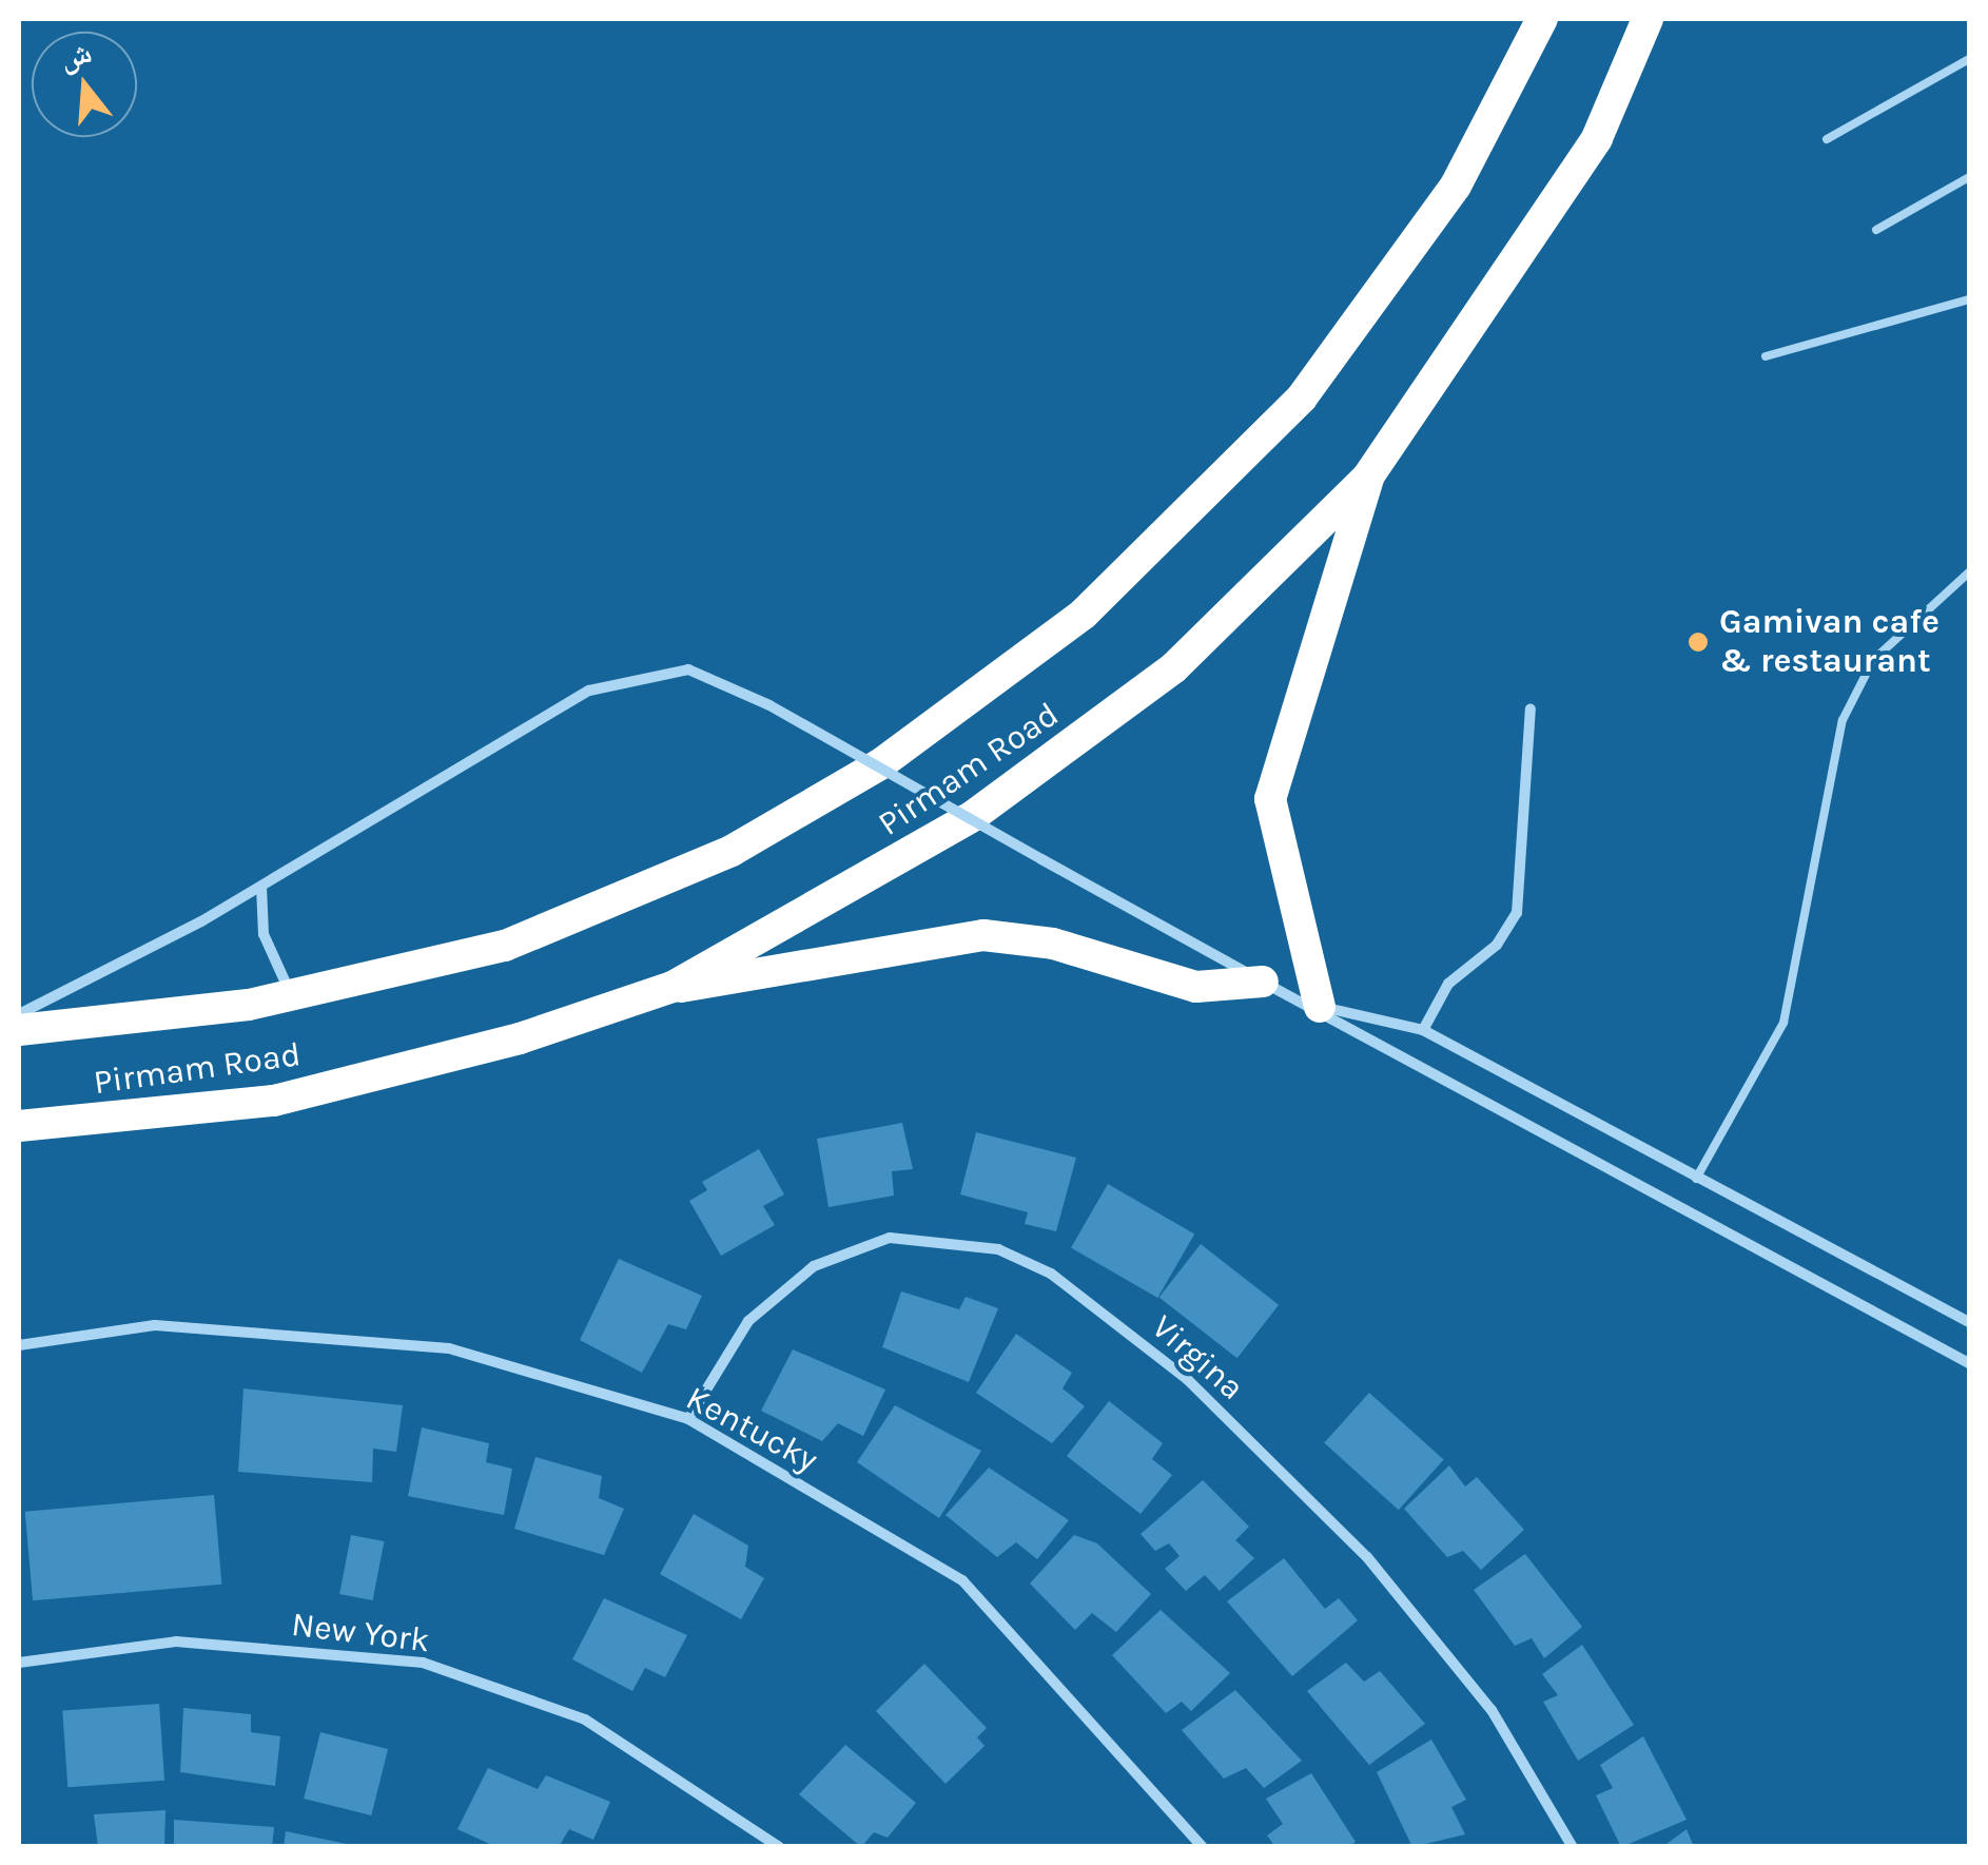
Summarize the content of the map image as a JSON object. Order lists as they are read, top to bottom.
{
  "streets": {
    "highway": ["Pirmam Road"],
    "street": ["Virgina", "Kentucky", "New York"]
  },
  "crossings": [
    ["Virgina", "Kentucky"]
  ],
  "places": ["Gamivan cafe & restaurant"],
  "north": "top"
}
